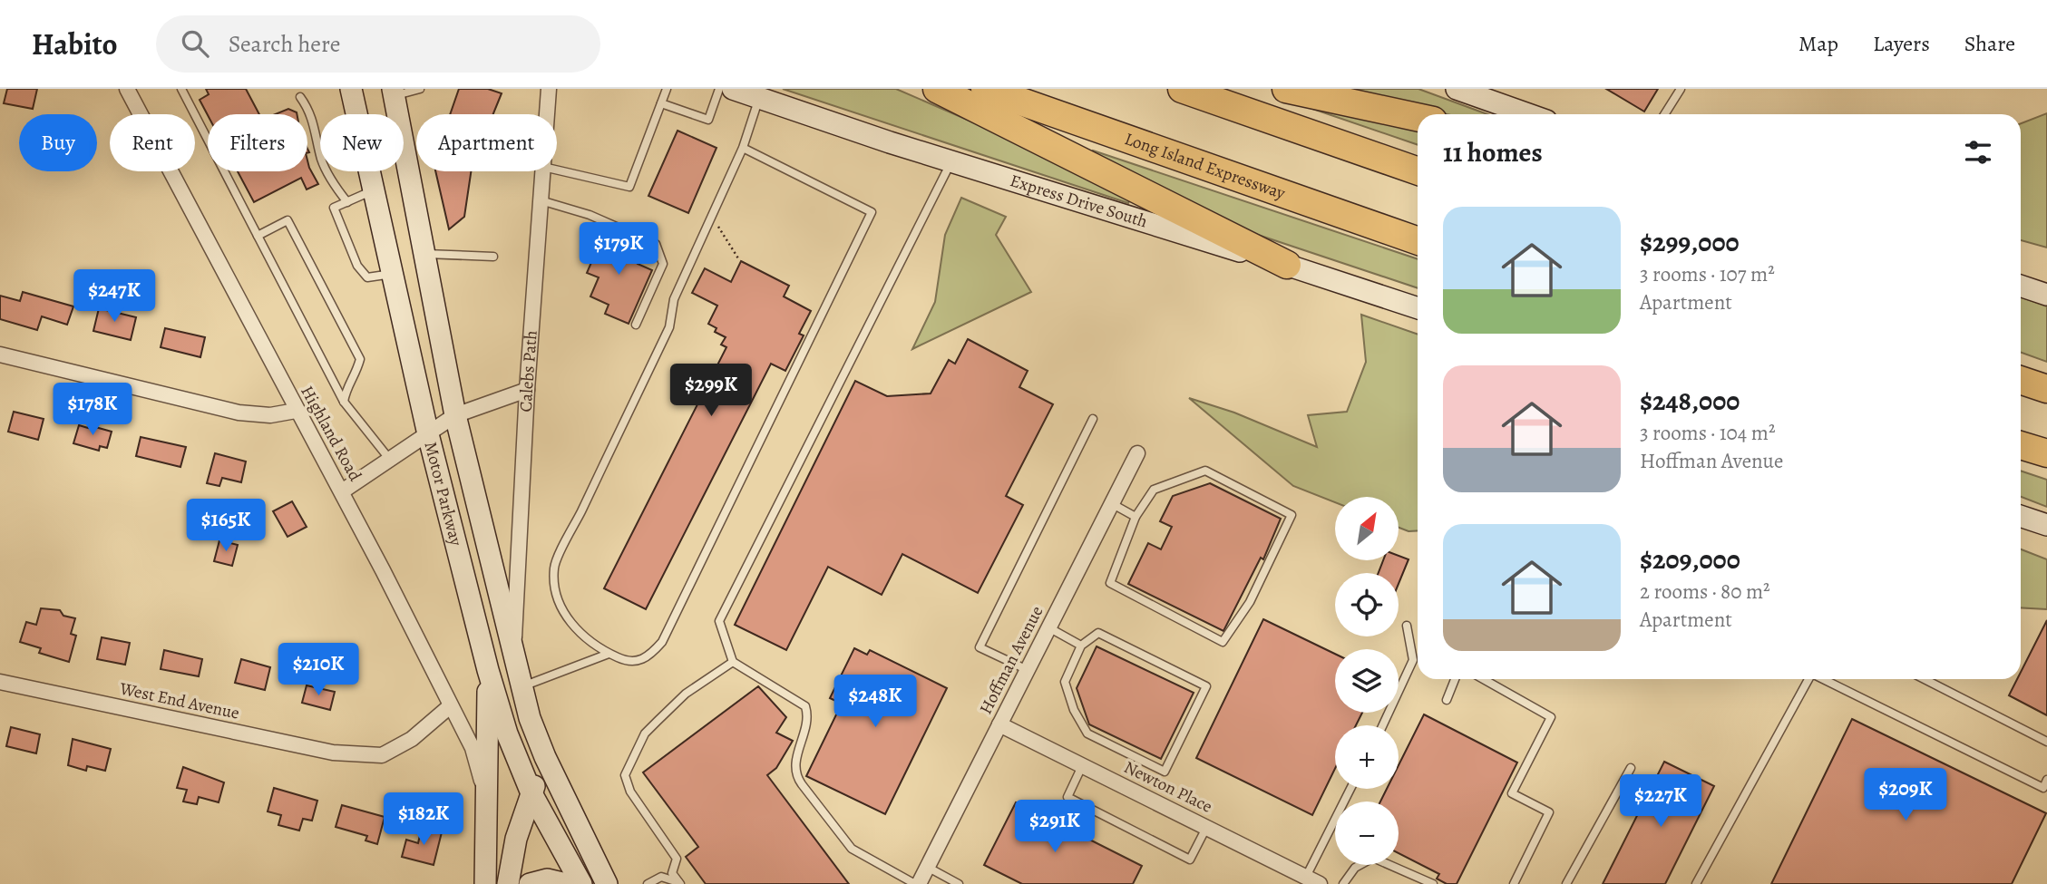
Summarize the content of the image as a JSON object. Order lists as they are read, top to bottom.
{
  "streets": {
    "highway": ["Long Island Expressway"],
    "main road": ["Express Drive South", "Motor Parkway"],
    "street": [
      "Calebs Path",
      "Highland Road",
      "Hoffman Avenue",
      "West End Avenue",
      "Newton Place"
    ]
  },
  "crossings": [
    ["Calebs Path", "Motor Parkway"],
    ["Highland Road", "West End Avenue"],
    ["Hoffman Avenue", "Newton Place"]
  ],
  "north": "top right",
  "page": {
    "header": "Habito",
    "search": "Search here",
    "nav": ["Map", "Layers", "Share"],
    "chip": [
      "Buy",
      "Rent",
      "Filters",
      "New",
      "Apartment"
    ],
    "heading": "11 homes",
    "list": [
      {
        "name": "$299,000",
        "note": "3 rooms · 107 m² · Apartment"
      },
      {
        "name": "$248,000",
        "note": "3 rooms · 104 m² · Hoffman Avenue"
      },
      {
        "name": "$209,000",
        "note": "2 rooms · 80 m² · Apartment"
      }
    ],
    "price": [
      "$179K",
      "$247K",
      "$299K",
      "$178K",
      "$165K",
      "$210K",
      "$248K",
      "$209K",
      "$227K",
      "$182K",
      "$291K"
    ],
    "map_buttons": ["+", "−"]
  }
}
